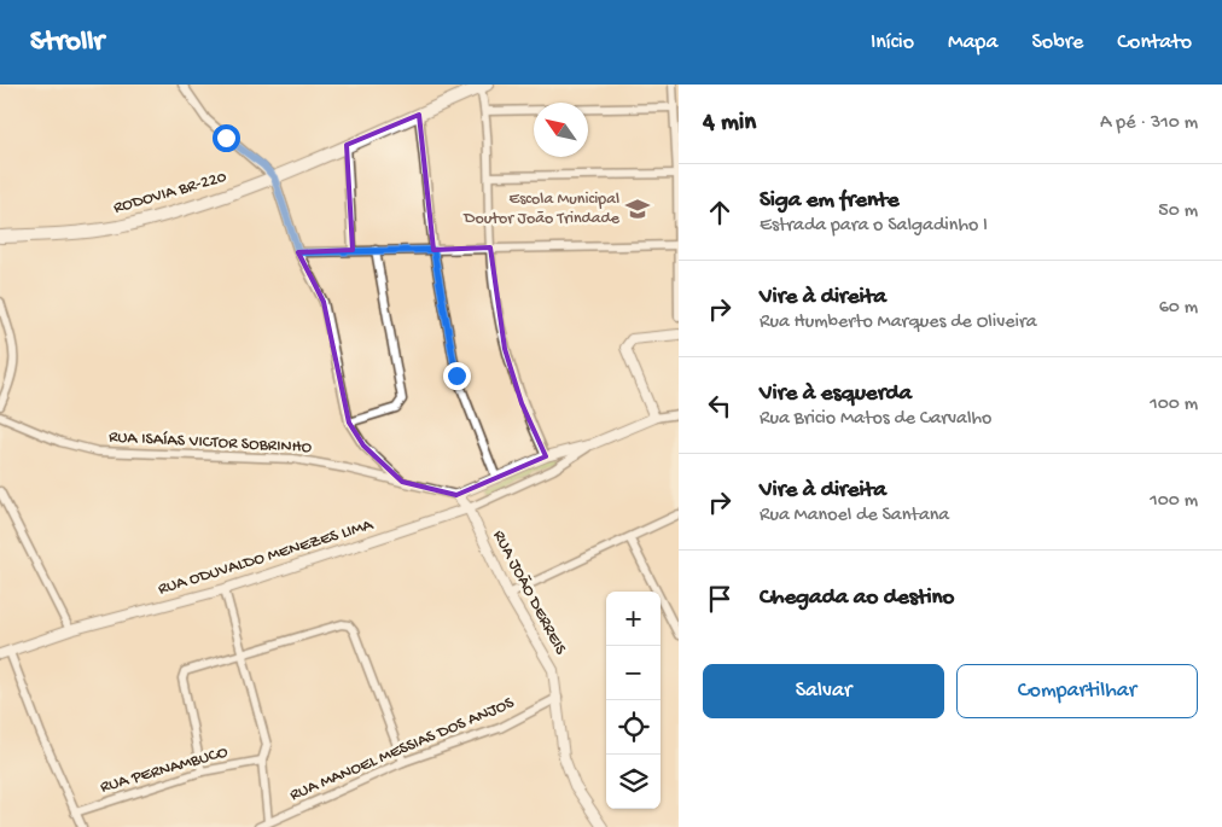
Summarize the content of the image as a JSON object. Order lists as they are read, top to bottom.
{
  "streets": {
    "main road": ["RODOVIA BR-220"],
    "street": [
      "RUA ISAÍAS VICTOR SOBRINHO",
      "RUA ODUVALDO MENEZES LIMA",
      "RUA JOÃO DERREIS",
      "RUA MANOEL MESSIAS DOS ANJOS",
      "RUA PERNAMBUCO"
    ]
  },
  "crossings": [
    ["RUA ISAÍAS VICTOR SOBRINHO", "RUA JOÃO DERREIS"],
    ["RUA ODUVALDO MENEZES LIMA", "RUA JOÃO DERREIS"],
    ["RUA JOÃO DERREIS", "RUA MANOEL MESSIAS DOS ANJOS"]
  ],
  "places": {
    "school or university": ["Escola Municipal Doutor João Trindade"]
  },
  "north": "top left",
  "page": {
    "header": "Strollr",
    "nav": [
      "Início",
      "Mapa",
      "Sobre",
      "Contato"
    ],
    "heading": ["4 min", "A pé · 310 m"],
    "list": [
      ["Siga em frente", "Estrada para o Salgadinho I", "50 m"],
      ["Vire à direita", "Rua Humberto Marques de Oliveira", "60 m"],
      ["Vire à esquerda", "Rua Bricio Matos de Carvalho", "100 m"],
      ["Vire à direita", "Rua Manoel de Santana", "100 m"],
      "Chegada ao destino"
    ],
    "map_buttons": ["+", "−"],
    "buttons": ["Salvar", "Compartilhar"]
  }
}
